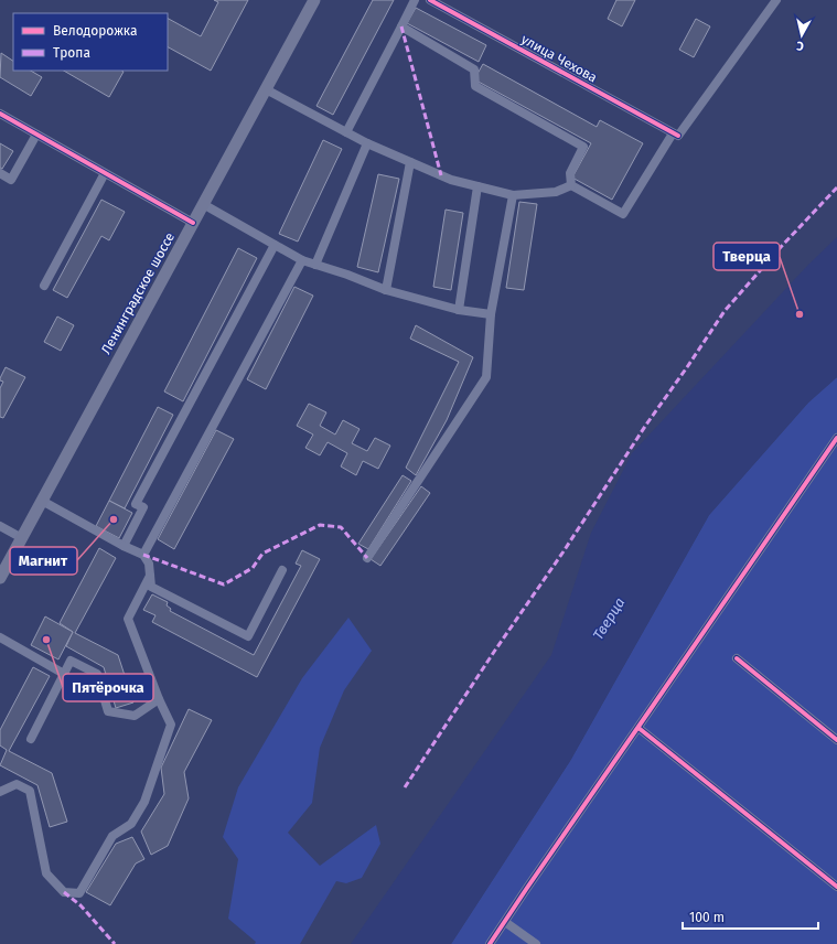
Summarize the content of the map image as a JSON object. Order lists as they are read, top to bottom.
{
  "streets": {
    "main road": ["Ленинградское шоссе"],
    "street": ["улица Чехова"]
  },
  "water": ["Тверца"],
  "places": ["Тверца", "Магнит", "Пятёрочка"],
  "legend": ["Велодорожка", "Тропа"],
  "scale_bar": "100 m",
  "north": "bottom"
}
